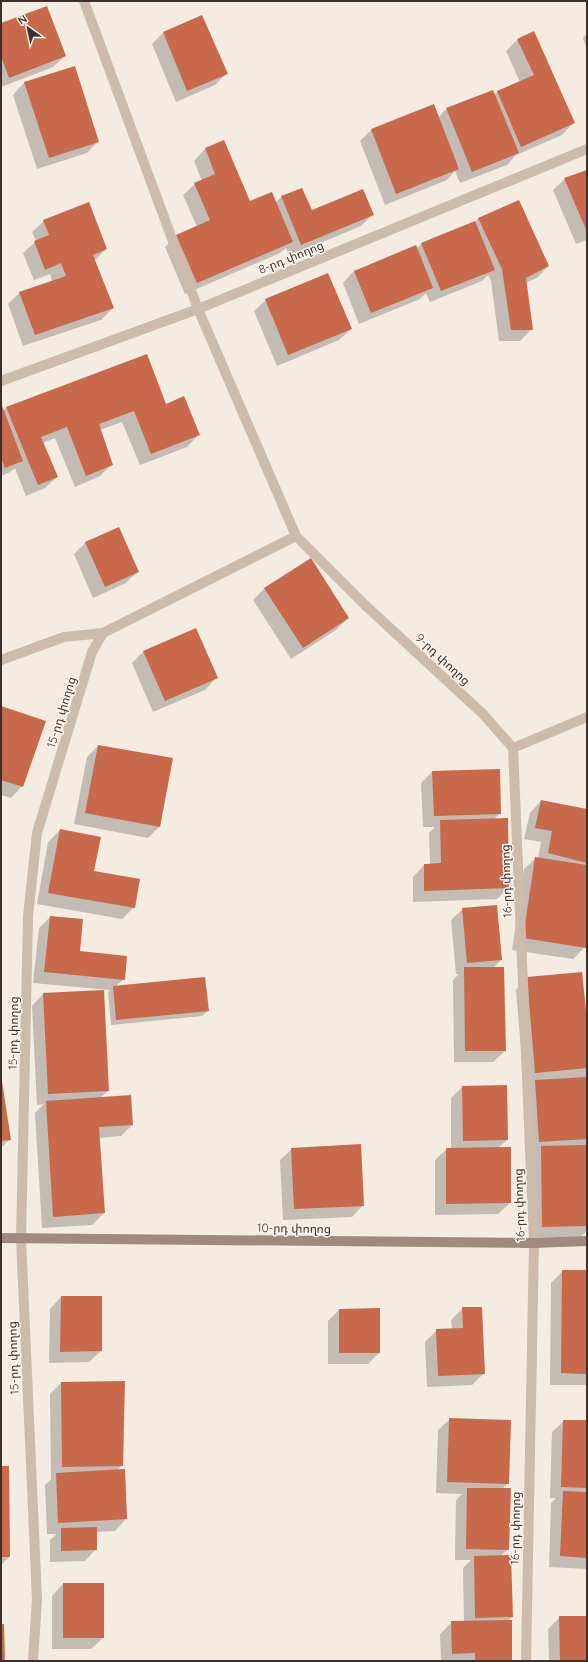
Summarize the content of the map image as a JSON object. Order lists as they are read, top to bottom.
{
  "streets": {
    "street": [
      "8-րդ փողոց",
      "9-րդ փողոց",
      "15-րդ փողոց",
      "16-րդ փողոց",
      "10-րդ փողոց"
    ]
  },
  "crossings": [
    ["9-րդ փողոց", "16-րդ փողոց"],
    ["15-րդ փողոց", "10-րդ փողոց"],
    ["16-րդ փողոց", "10-րդ փողոց"]
  ],
  "north": "top left"
}
